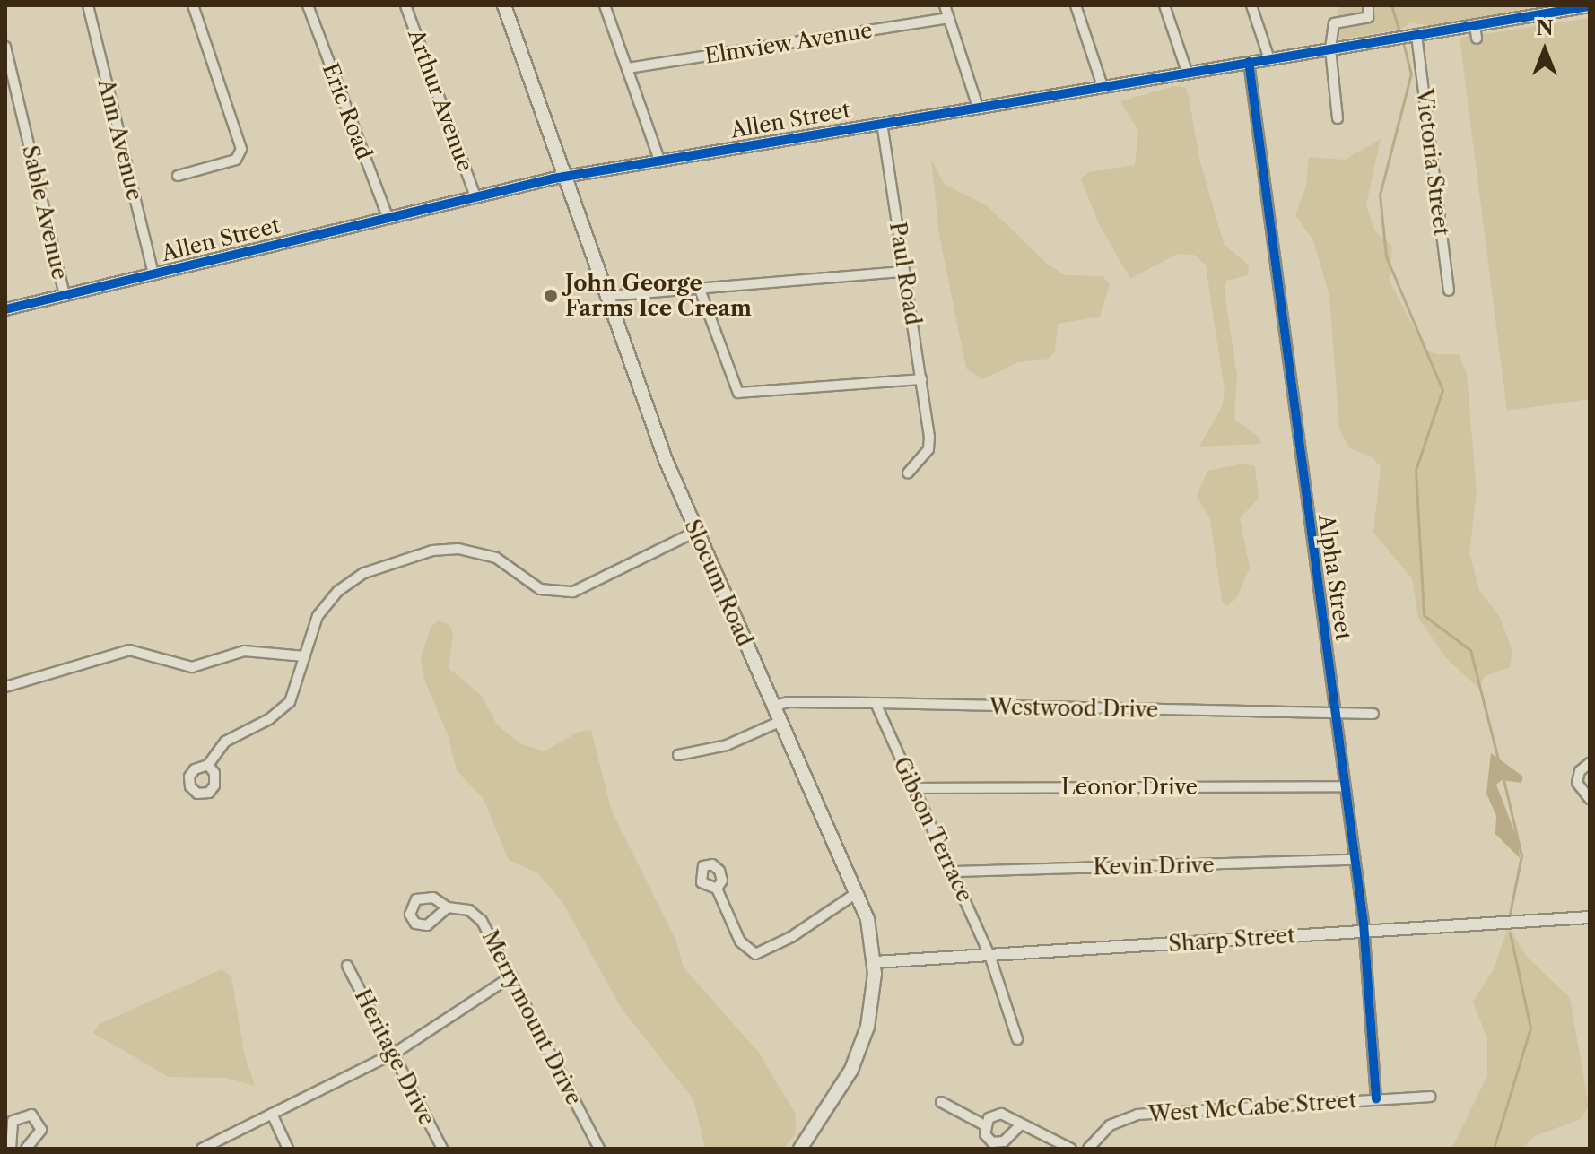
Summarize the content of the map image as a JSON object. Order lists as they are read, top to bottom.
{
  "streets": {
    "main road": ["Slocum Road"],
    "street": [
      "Elmview Avenue",
      "Arthur Avenue",
      "Eric Road",
      "Allen Street",
      "Ann Avenue",
      "Victoria Street",
      "Sable Avenue",
      "Paul Road",
      "Alpha Street",
      "Westwood Drive",
      "Leonor Drive",
      "Gibson Terrace",
      "Kevin Drive",
      "Sharp Street",
      "Merrymount Drive",
      "Heritage Drive",
      "West McCabe Street"
    ]
  },
  "crossings": [
    ["Arthur Avenue", "Allen Street"],
    ["Eric Road", "Allen Street"],
    ["Allen Street", "Ann Avenue"],
    ["Allen Street", "Victoria Street"],
    ["Allen Street", "Sable Avenue"],
    ["Allen Street", "Paul Road"],
    ["Allen Street", "Alpha Street"],
    ["Allen Street", "Slocum Road"],
    ["Alpha Street", "Westwood Drive"],
    ["Alpha Street", "Leonor Drive"],
    ["Alpha Street", "Kevin Drive"],
    ["Alpha Street", "Sharp Street"],
    ["Alpha Street", "West McCabe Street"],
    ["Slocum Road", "Westwood Drive"],
    ["Slocum Road", "Sharp Street"],
    ["Westwood Drive", "Gibson Terrace"],
    ["Leonor Drive", "Gibson Terrace"],
    ["Gibson Terrace", "Kevin Drive"],
    ["Gibson Terrace", "Sharp Street"]
  ],
  "places": ["John George Farms Ice Cream"],
  "north": "top"
}
